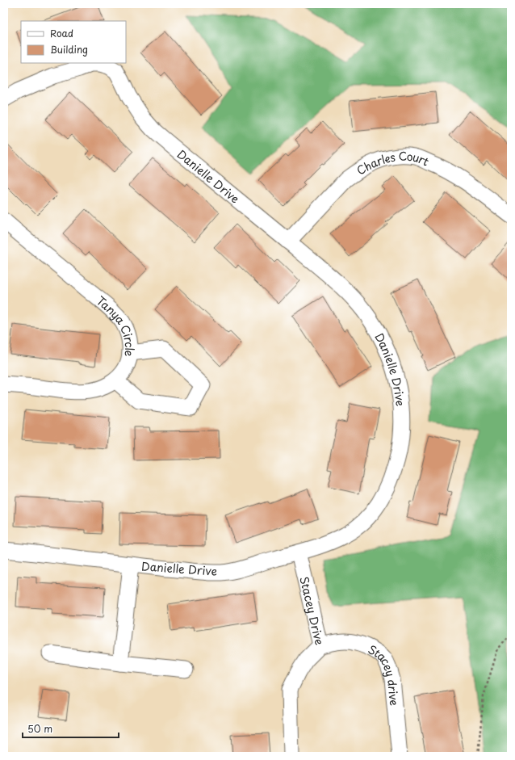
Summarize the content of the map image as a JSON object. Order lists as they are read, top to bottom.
{
  "streets": {
    "street": [
      "Charles Court",
      "Danielle Drive",
      "Tanya Circle",
      "Stacey Drive",
      "Stacey drive"
    ]
  },
  "crossings": [
    ["Charles Court", "Danielle Drive"],
    ["Danielle Drive", "Stacey Drive"],
    ["Stacey Drive", "Stacey drive"]
  ],
  "legend": ["Road", "Building"],
  "scale_bar": "50 m"
}
